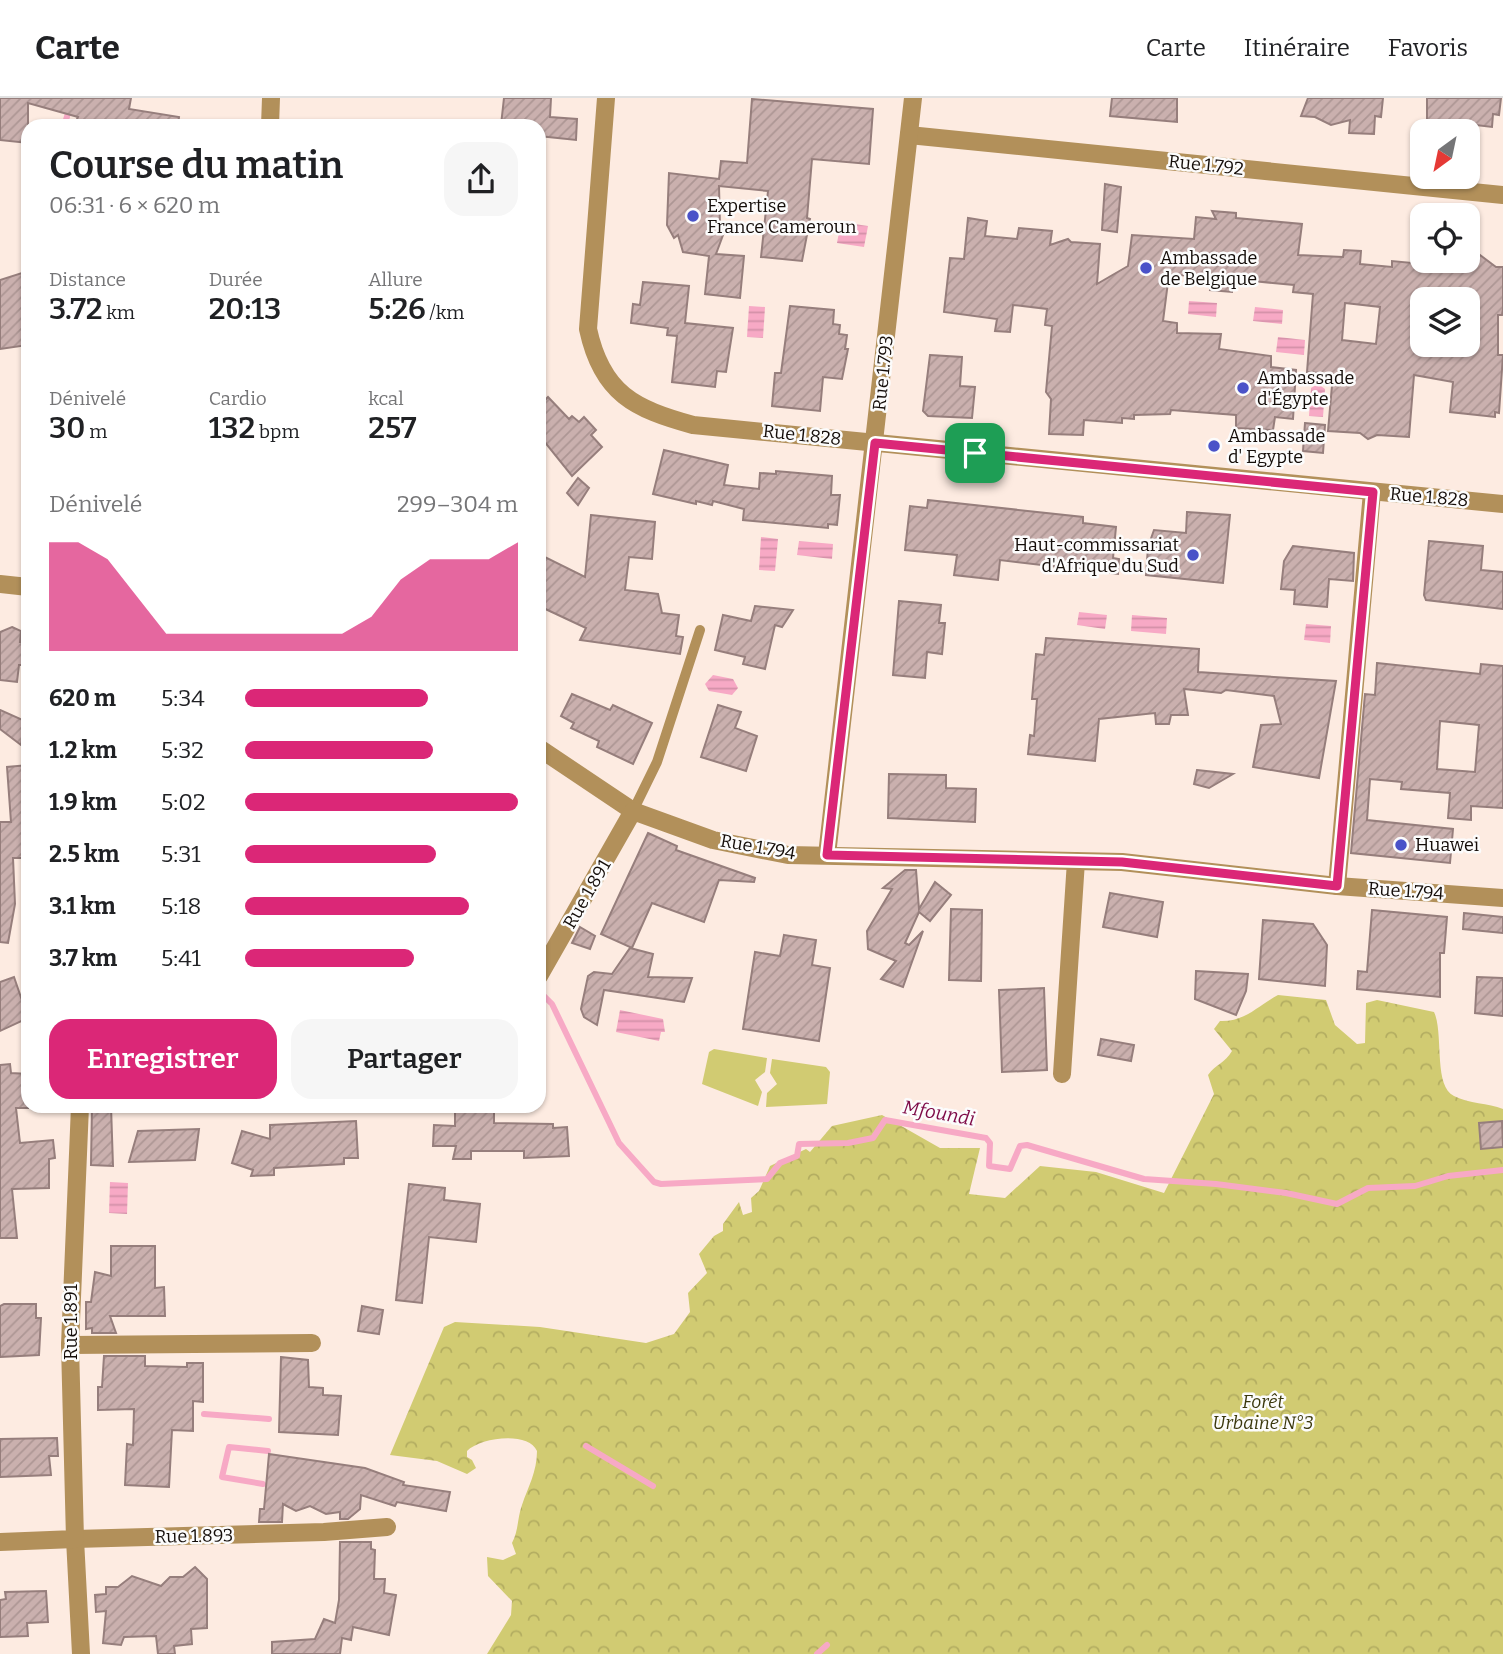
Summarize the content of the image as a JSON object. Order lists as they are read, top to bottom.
{
  "streets": {
    "street": [
      "Rue 1.792",
      "Rue 1.793",
      "Rue 1.828",
      "Rue 1.794",
      "Rue 1.891",
      "Rue 1.893"
    ]
  },
  "crossings": [
    ["Rue 1.792", "Rue 1.793"],
    ["Rue 1.793", "Rue 1.828"],
    ["Rue 1.793", "Rue 1.794"],
    ["Rue 1.794", "Rue 1.891"],
    ["Rue 1.891", "Rue 1.893"]
  ],
  "water": ["Mfoundi"],
  "parks": ["Forêt Urbaine N°3"],
  "places": [
    "Expertise France Cameroun",
    "Ambassade de Belgique",
    "Ambassade d'Égypte",
    "Ambassade d' Egypte",
    "Haut-commissariat d'Afrique du Sud",
    "Huawei"
  ],
  "north": "bottom left",
  "page": {
    "header": "Carte",
    "nav": ["Carte", "Itinéraire", "Favoris"],
    "heading": ["Course du matin", "06:31 · 6 × 620 m"],
    "stats": [
      ["Distance", "3.72 km"],
      ["Durée", "20:13"],
      ["Allure", "5:26 /km"],
      ["Dénivelé", "30 m"],
      ["Cardio", "132 bpm"],
      ["kcal", "257"]
    ],
    "chart": ["Dénivelé", "299–304 m"],
    "list": [
      {
        "name": "620 m",
        "note": "5:34"
      },
      {
        "name": "1.2 km",
        "note": "5:32"
      },
      {
        "name": "1.9 km",
        "note": "5:02"
      },
      {
        "name": "2.5 km",
        "note": "5:31"
      },
      {
        "name": "3.1 km",
        "note": "5:18"
      },
      {
        "name": "3.7 km",
        "note": "5:41"
      }
    ],
    "buttons": ["Enregistrer", "Partager"]
  }
}
